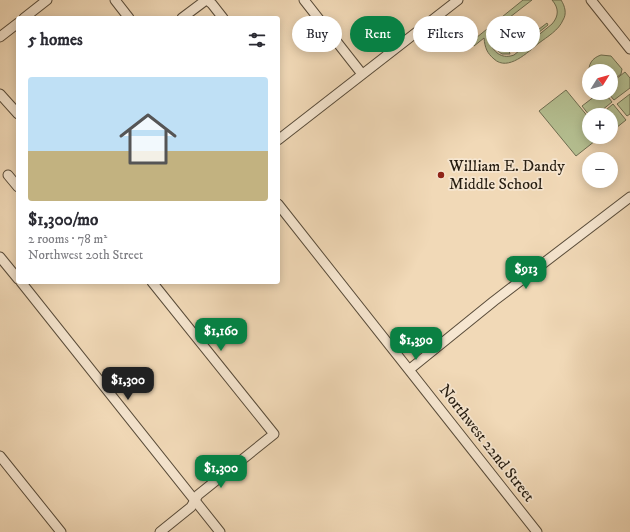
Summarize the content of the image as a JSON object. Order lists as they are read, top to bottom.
{
  "streets": {
    "street": ["Northwest 22nd Street"]
  },
  "places": ["William E. Dandy Middle School"],
  "north": "top right",
  "page": {
    "chip": [
      "Buy",
      "Rent",
      "Filters",
      "New"
    ],
    "heading": "5 homes",
    "map_buttons": ["+", "−"],
    "list": [
      {
        "name": "$1,300/mo",
        "note": "2 rooms · 78 m² · Northwest 20th Street"
      }
    ],
    "price": [
      "$913",
      "$1,160",
      "$1,390",
      "$1,300",
      "$1,300"
    ]
  }
}
